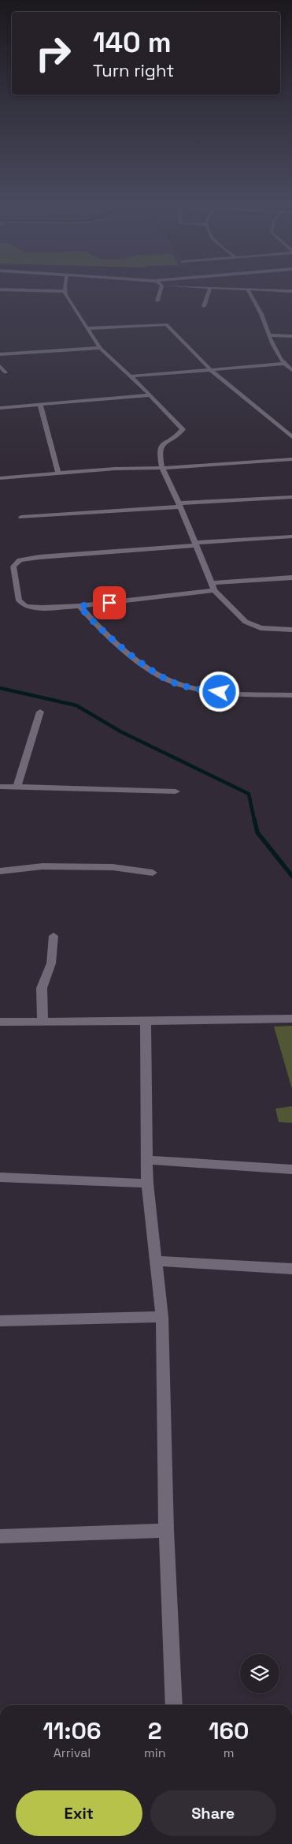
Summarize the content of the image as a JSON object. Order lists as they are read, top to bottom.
{
  "page": {
    "turn": ["140 m", "Turn right"],
    "eta": [
      "11:06",
      "Arrival",
      "2",
      "min",
      "160",
      "m"
    ],
    "buttons": ["Exit", "Share"]
  }
}
